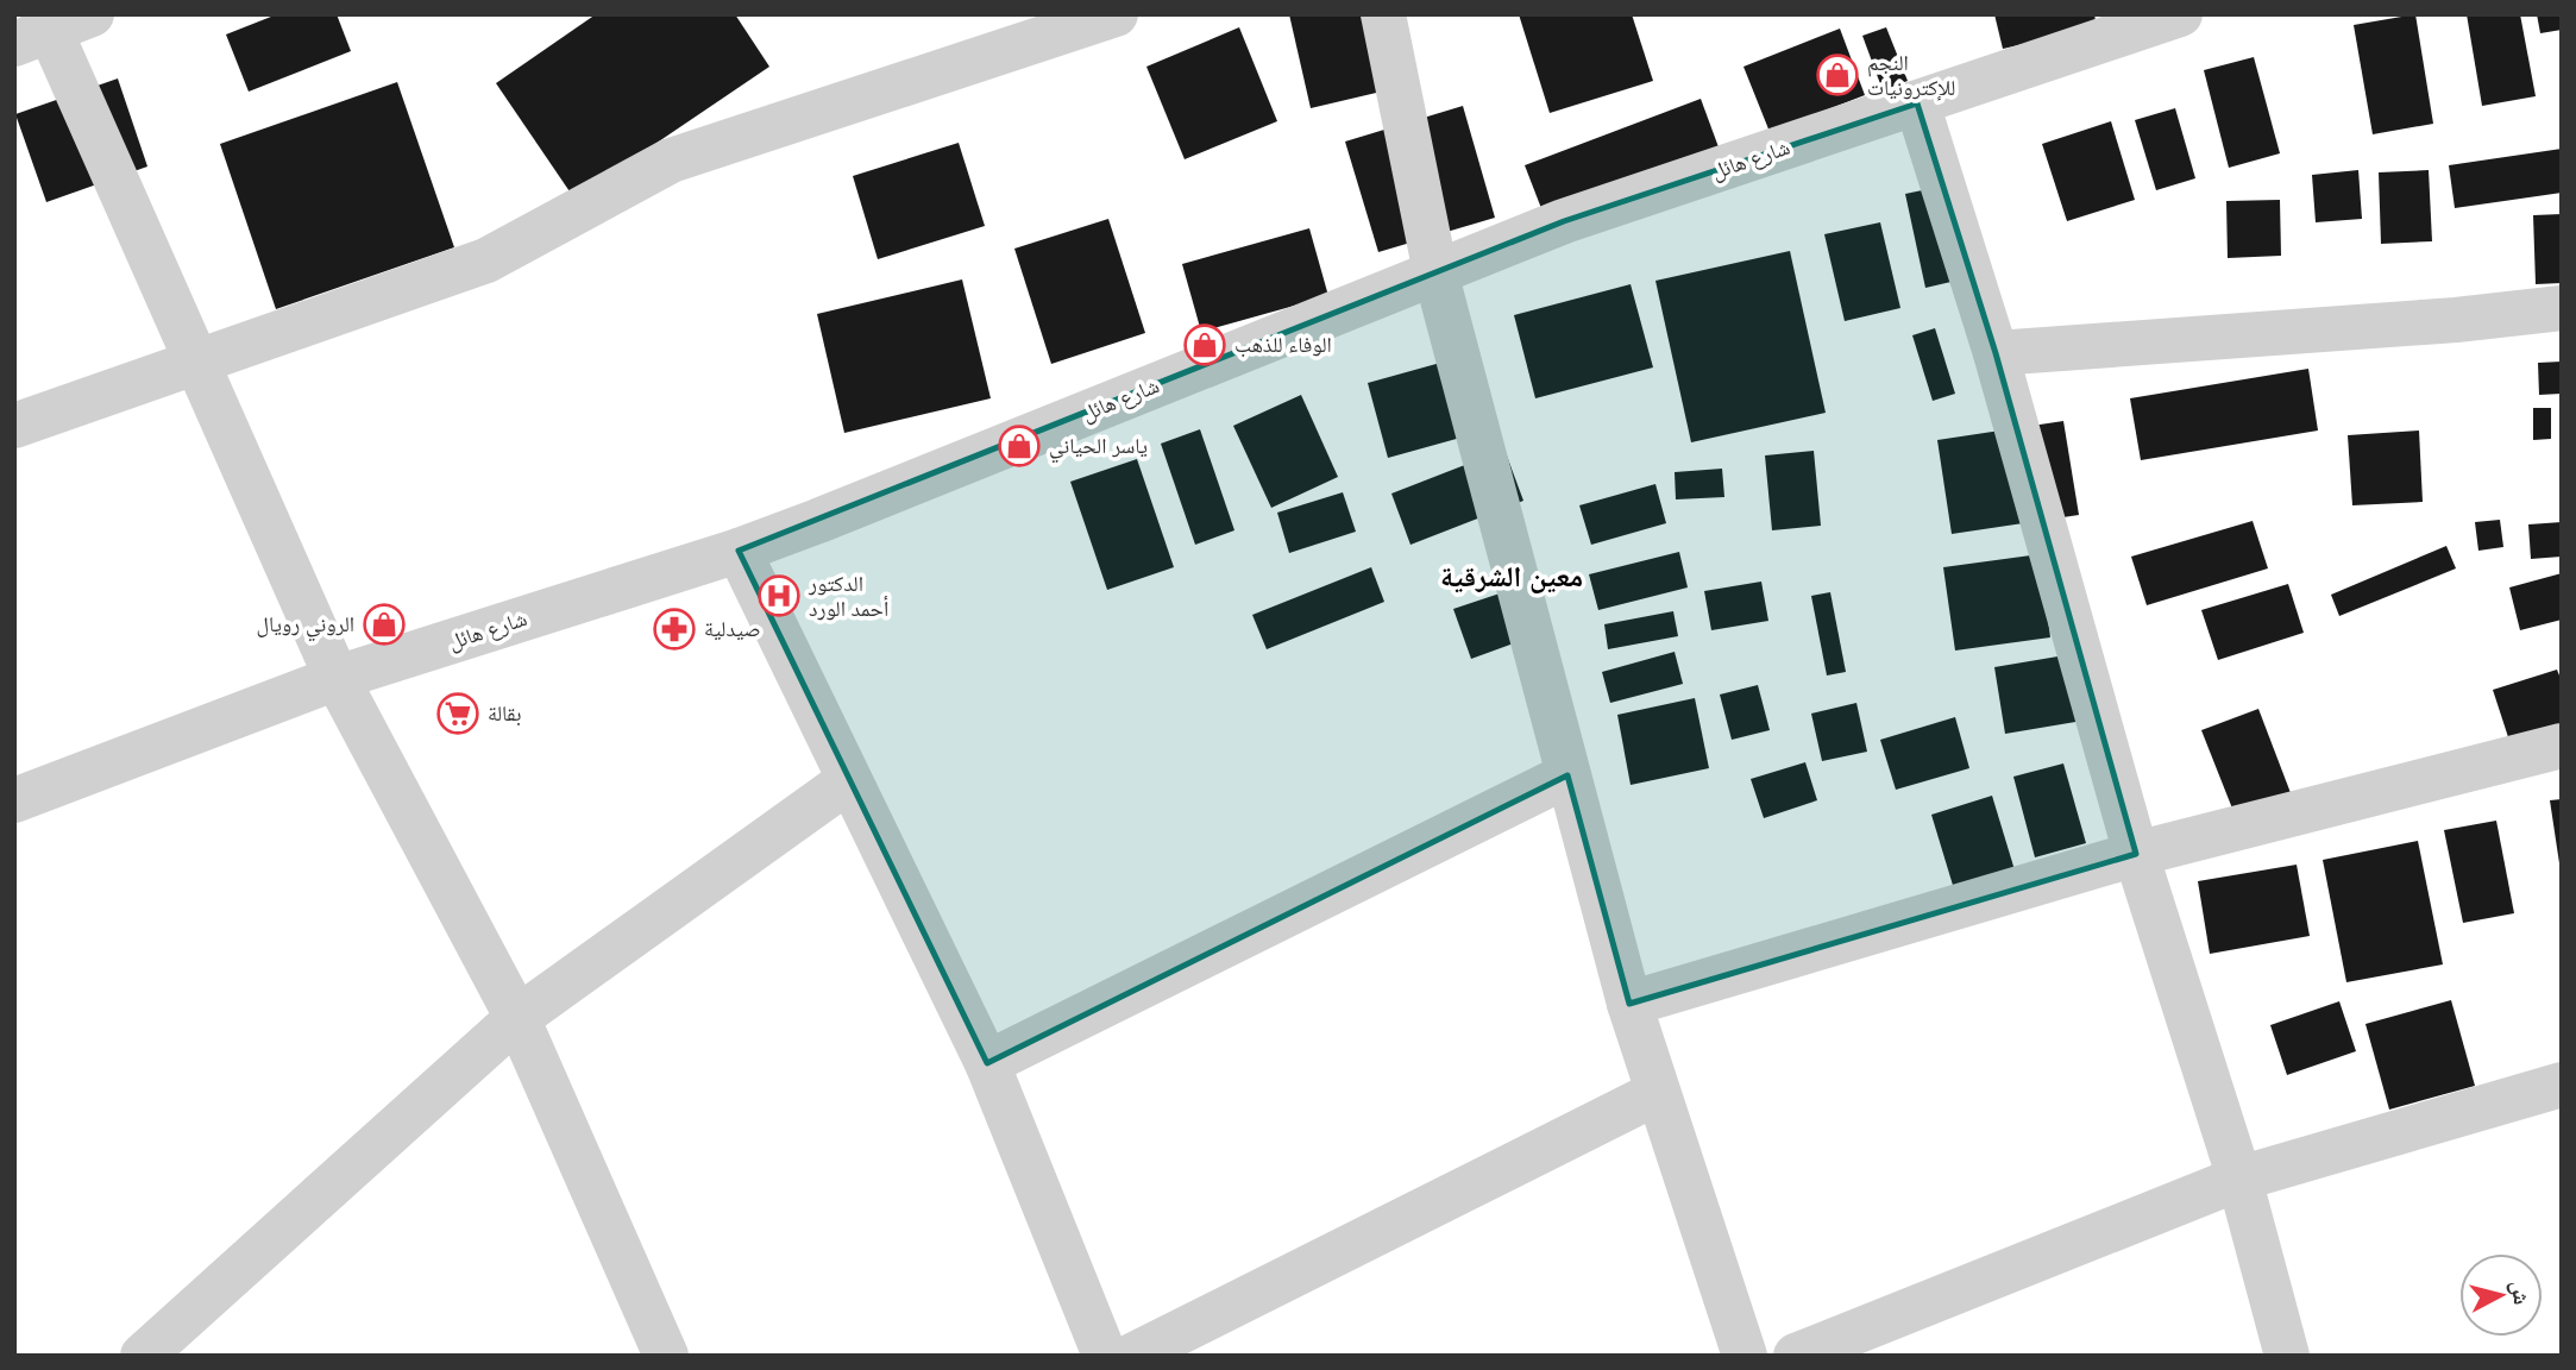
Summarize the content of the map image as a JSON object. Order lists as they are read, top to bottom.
{
  "streets": {
    "street": ["شارع هائل"]
  },
  "districts": ["معين الشرقية"],
  "places": {
    "shop": [
      "النجم للإكترونيات",
      "الوفاء للذهب",
      "ياسر الحياني",
      "الروني رويال"
    ],
    "hospital": ["الدكتور أحمد الورد"],
    "pharmacy": ["صيدلية"],
    "supermarket": ["بقالة"]
  },
  "north": "right"
}
